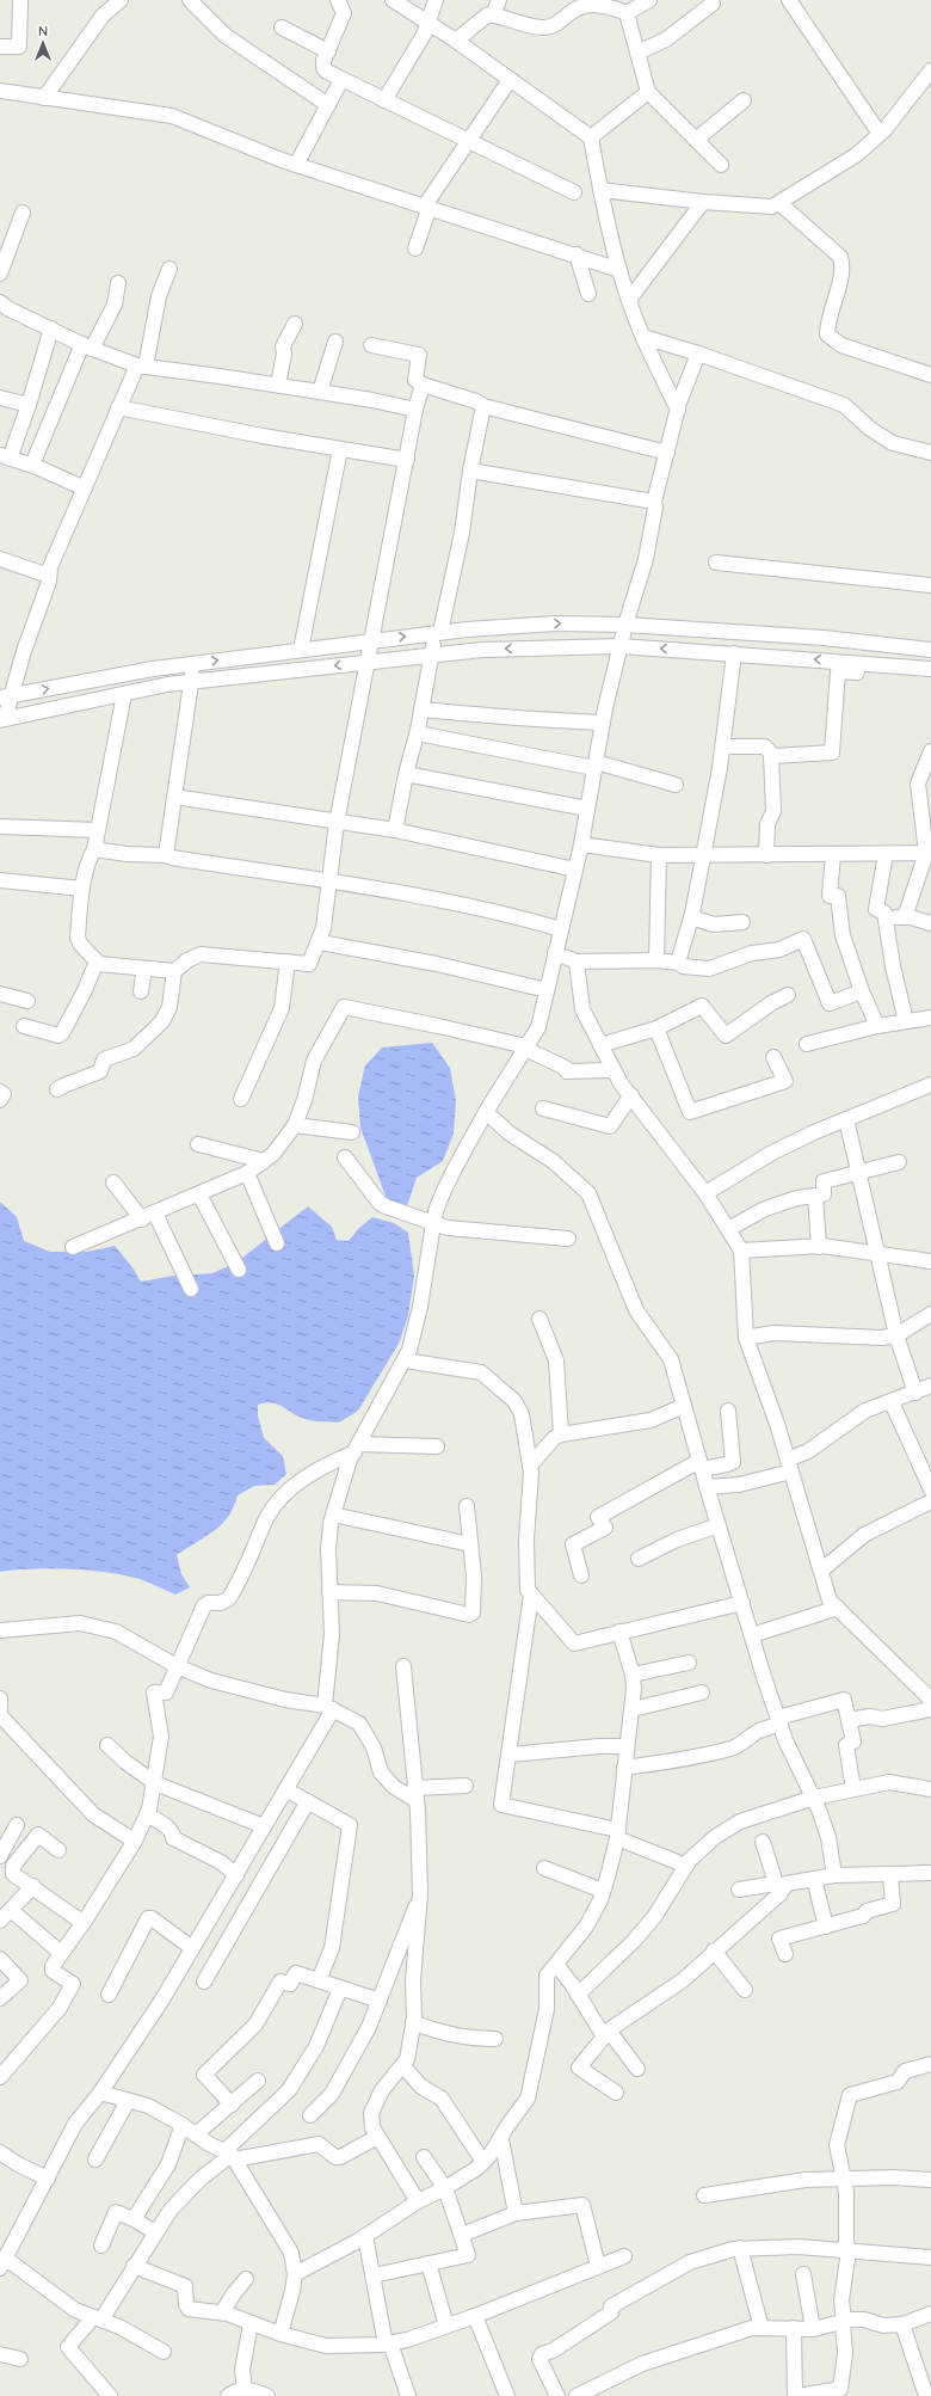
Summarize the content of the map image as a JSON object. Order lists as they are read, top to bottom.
{
  "north": "top"
}
